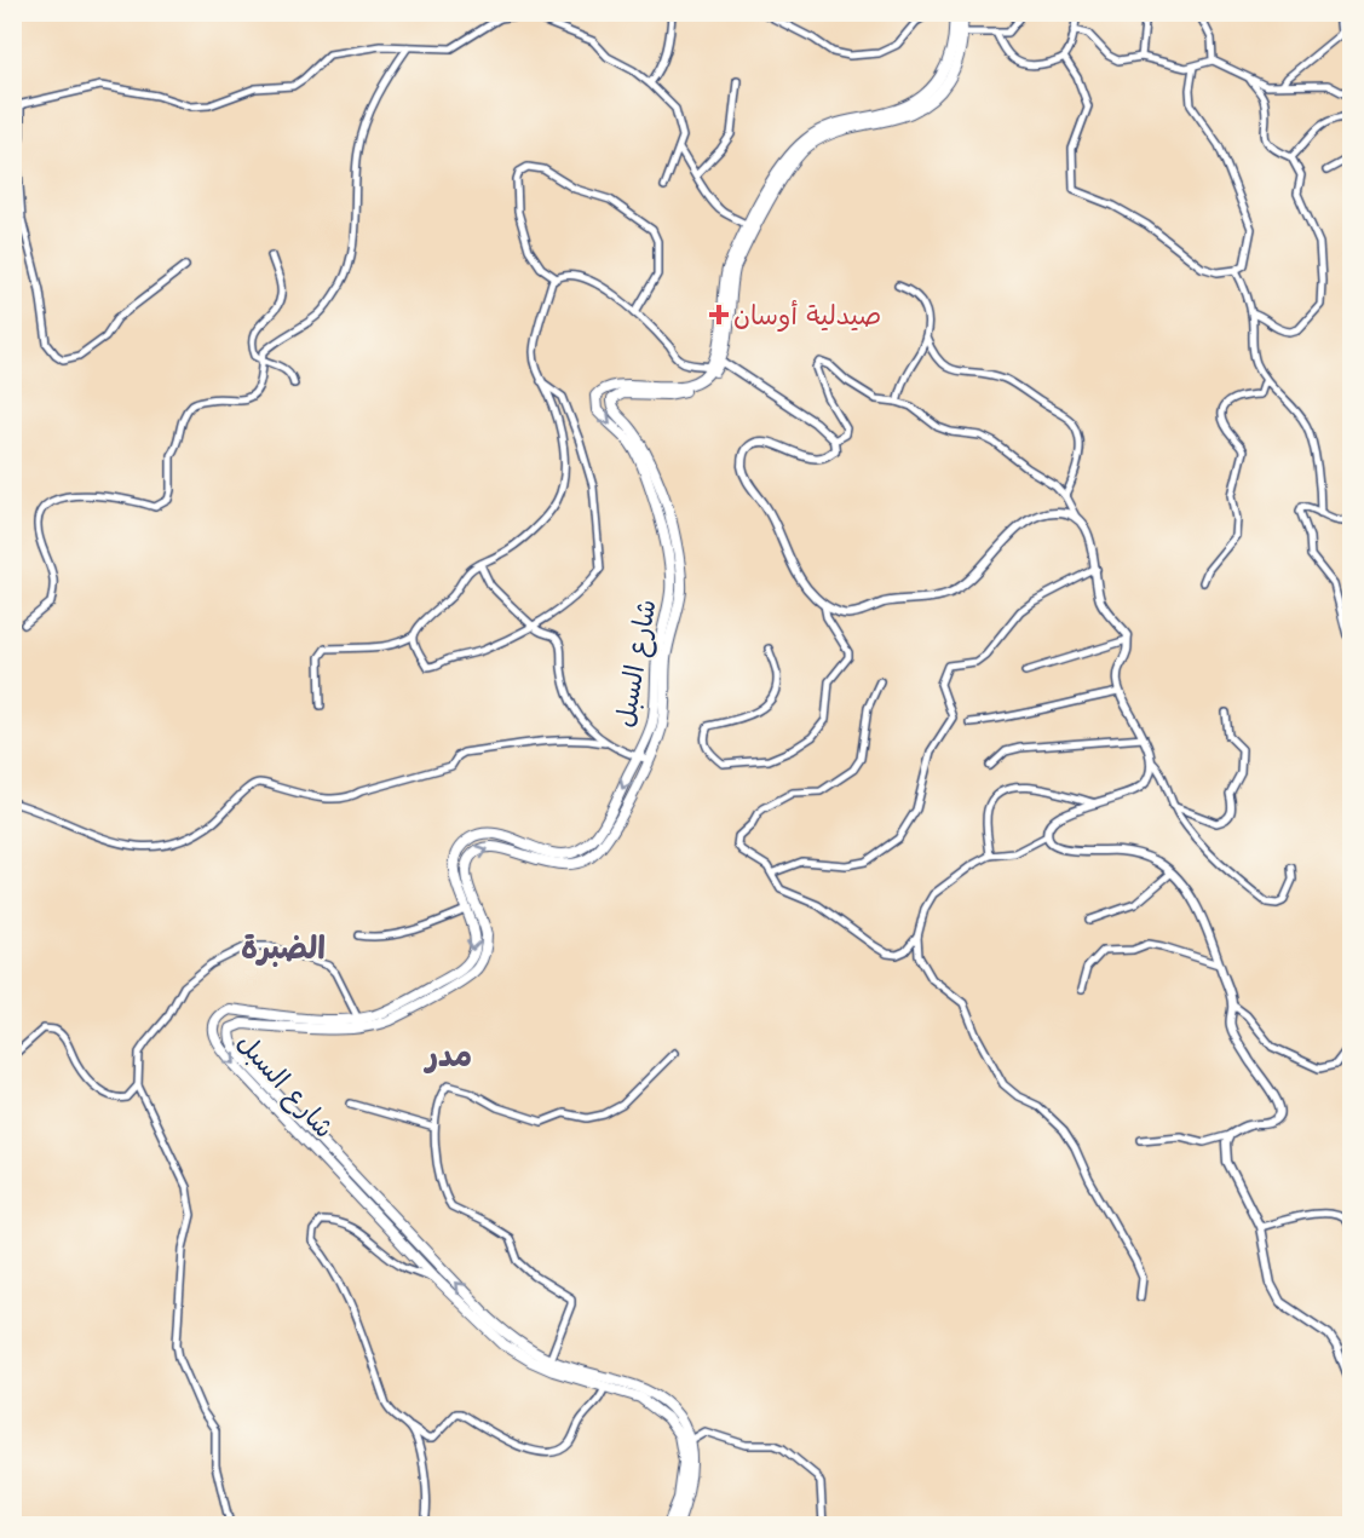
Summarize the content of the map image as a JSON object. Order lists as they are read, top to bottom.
{
  "streets": {
    "main road": ["شارع السبل"]
  },
  "districts": ["الضبرة", "مدر"],
  "places": {
    "health": ["صيدلية أوسان"]
  }
}
